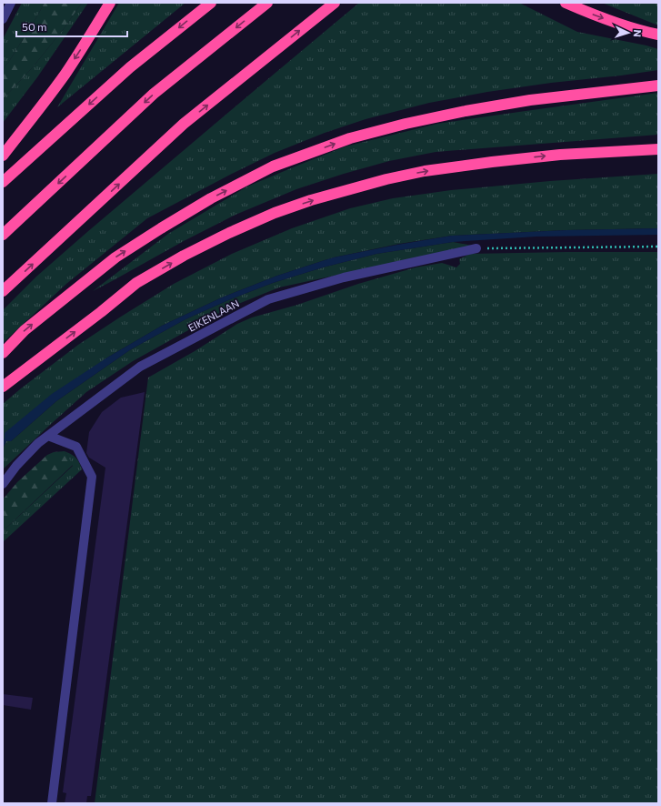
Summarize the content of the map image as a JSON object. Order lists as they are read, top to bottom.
{
  "streets": {
    "street": ["EIKENLAAN"]
  },
  "scale_bar": "50 m",
  "north": "right"
}
